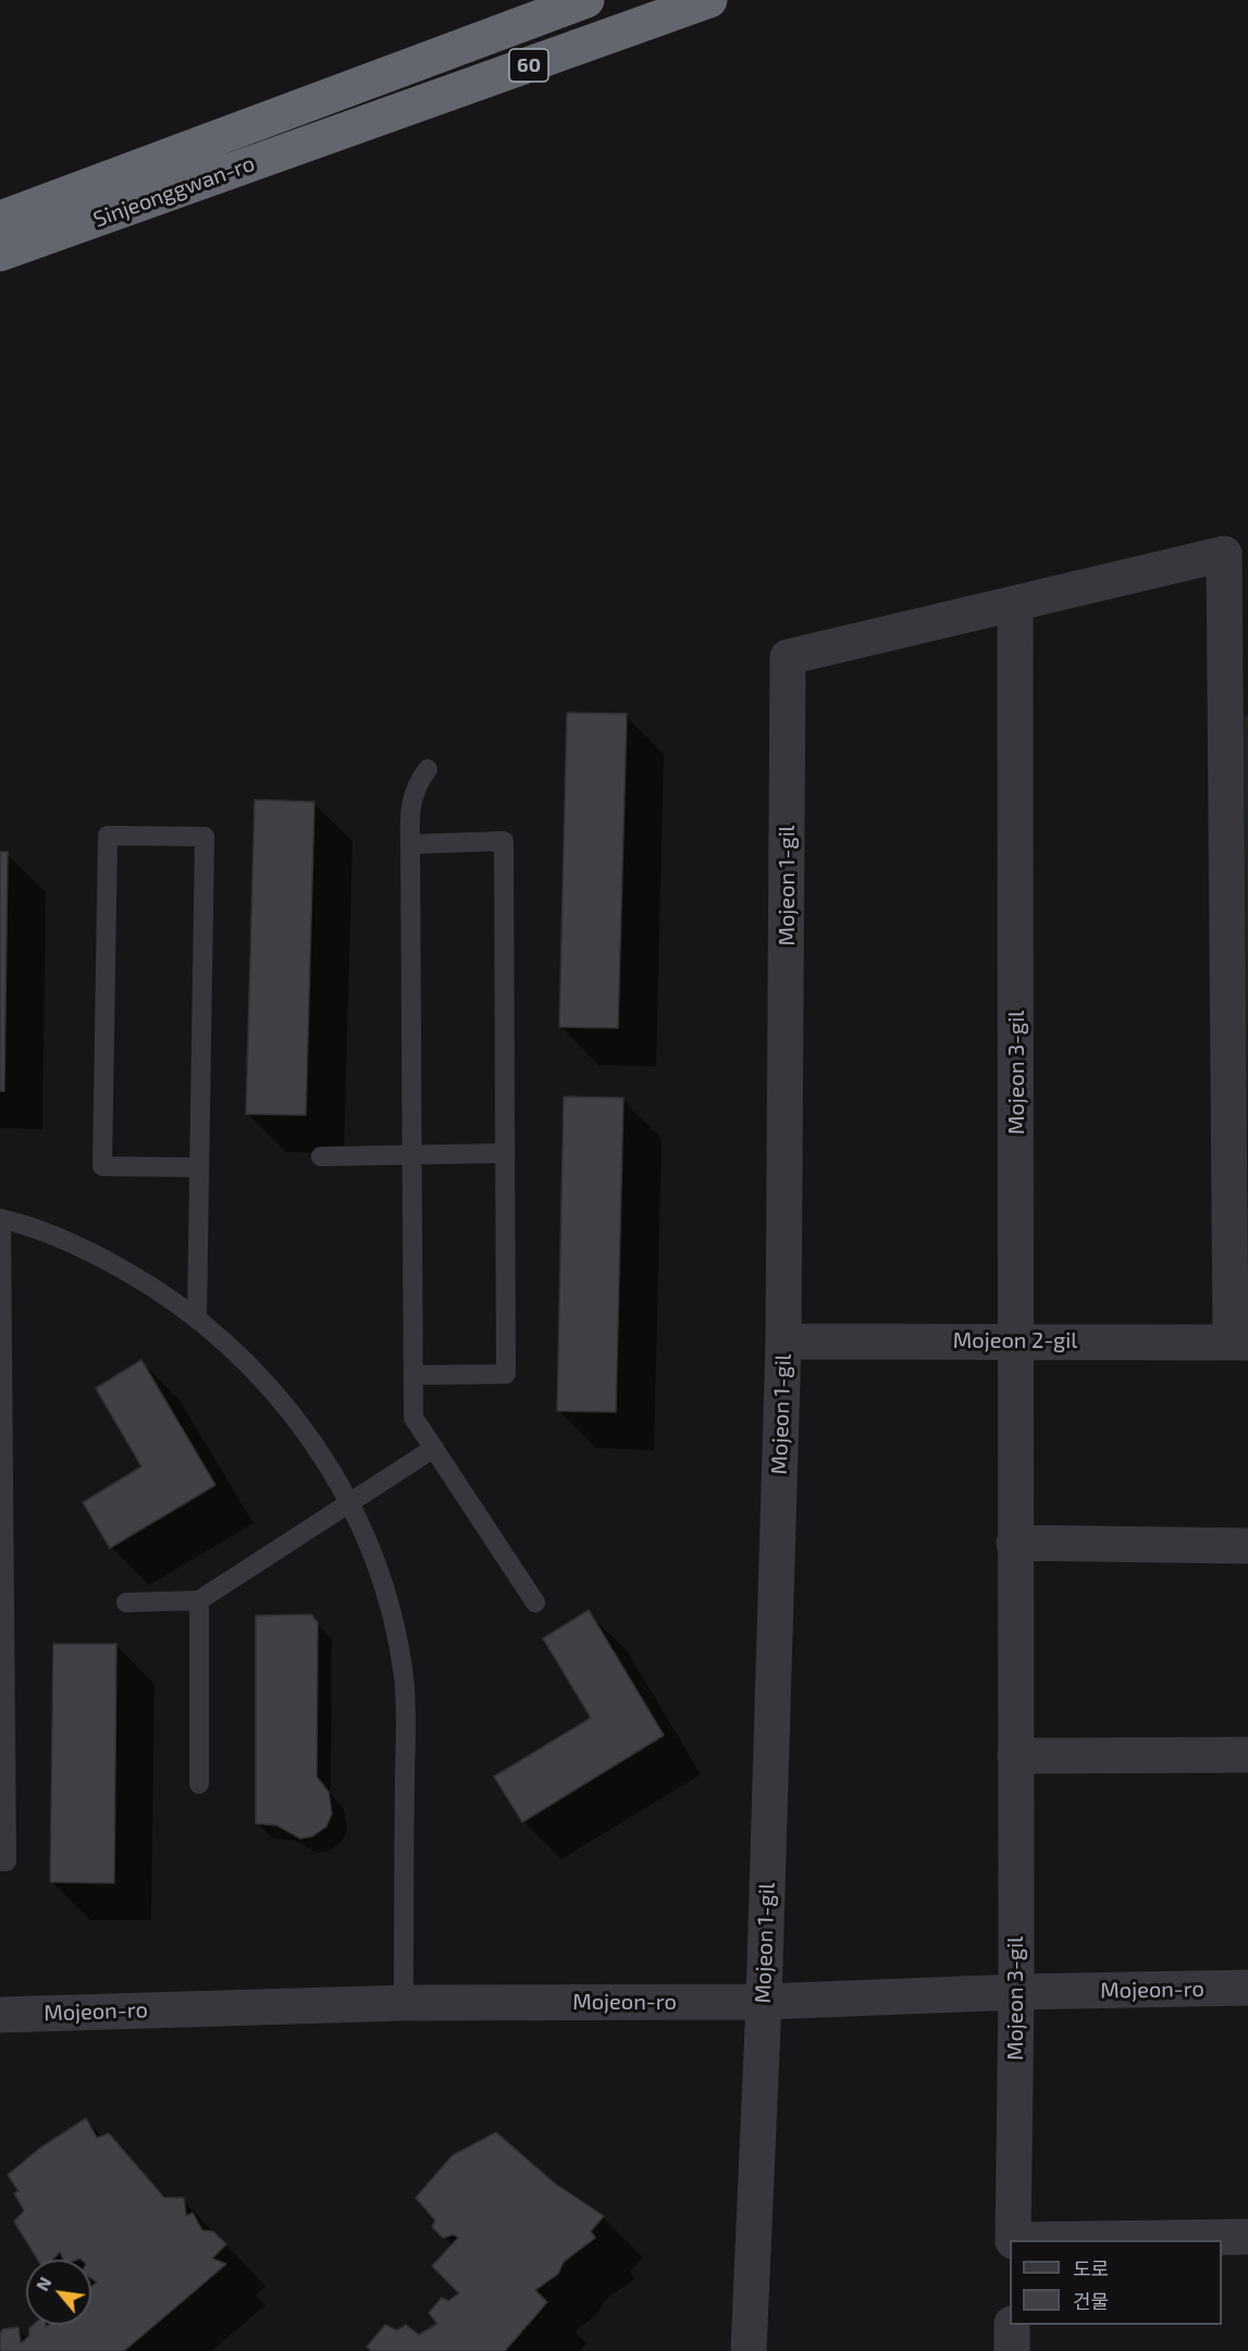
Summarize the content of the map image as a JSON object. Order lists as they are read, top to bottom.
{
  "streets": {
    "highway": ["60", "Sinjeonggwan-ro"],
    "street": [
      "Mojeon 1-gil",
      "Mojeon 3-gil",
      "Mojeon 2-gil",
      "Mojeon-ro"
    ]
  },
  "crossings": [
    ["Mojeon 1-gil", "Mojeon 3-gil"],
    ["Mojeon 1-gil", "Mojeon 2-gil"],
    ["Mojeon 1-gil", "Mojeon-ro"],
    ["Mojeon 3-gil", "Mojeon 2-gil"],
    ["Mojeon 3-gil", "Mojeon-ro"]
  ],
  "legend": ["도로", "건물"],
  "north": "top left"
}
